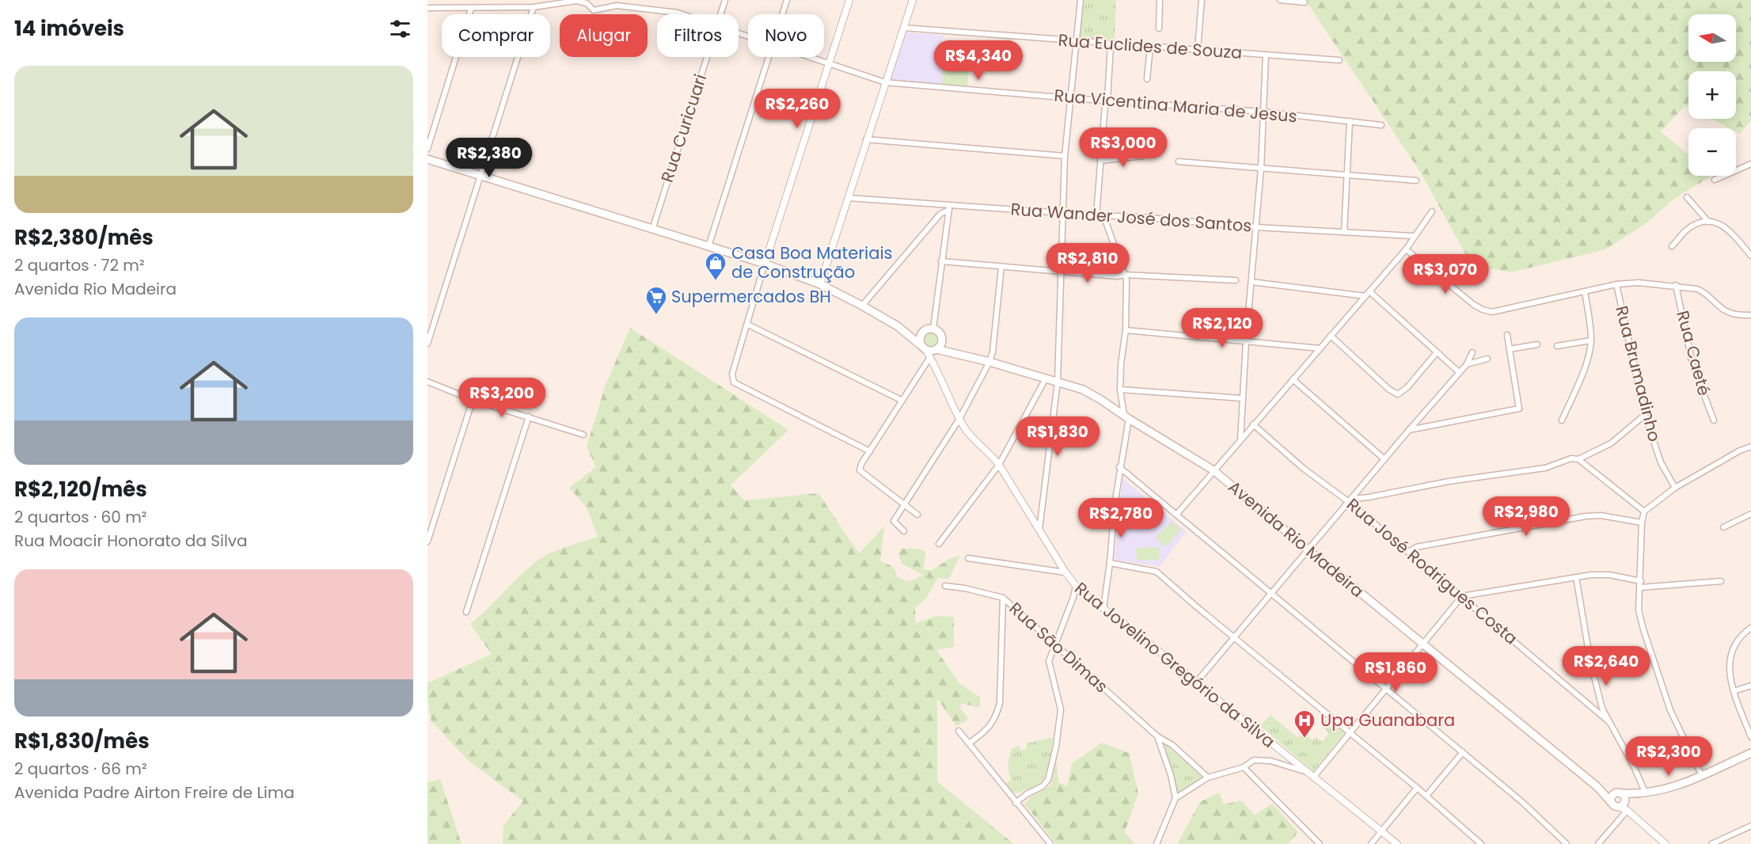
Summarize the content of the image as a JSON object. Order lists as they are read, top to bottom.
{
  "streets": {
    "main road": ["Avenida Rio Madeira"],
    "street": [
      "Rua Euclides de Souza",
      "Rua Vicentina Maria de Jesus",
      "Rua Curicuari",
      "Rua Wander José dos Santos",
      "Rua Caeté",
      "Rua Brumadinho",
      "Rua José Rodrigues Costa",
      "Rua São Dimas",
      "Rua Jovelino Gregório da Silva"
    ]
  },
  "crossings": [
    ["Avenida Rio Madeira", "Rua Jovelino Gregório da Silva"]
  ],
  "places": {
    "shop": ["Casa Boa Materiais de Construção"],
    "supermarket": ["Supermercados BH"],
    "hospital": ["Upa Guanabara"]
  },
  "north": "left",
  "page": {
    "heading": "14 imóveis",
    "map_buttons": ["+", "−"],
    "chip": [
      "Comprar",
      "Alugar",
      "Filtros",
      "Novo"
    ],
    "price": [
      "R$4,340",
      "R$2,260",
      "R$3,000",
      "R$2,380",
      "R$2,810",
      "R$3,070",
      "R$2,120",
      "R$3,200",
      "R$1,830",
      "R$2,980",
      "R$2,780",
      "R$2,640",
      "R$1,860",
      "R$2,300"
    ],
    "list": [
      {
        "name": "R$2,380/mês",
        "note": "2 quartos · 72 m² · Avenida Rio Madeira"
      },
      {
        "name": "R$2,120/mês",
        "note": "2 quartos · 60 m² · Rua Moacir Honorato da Silva"
      },
      {
        "name": "R$1,830/mês",
        "note": "2 quartos · 66 m² · Avenida Padre Airton Freire de Lima"
      }
    ]
  }
}
